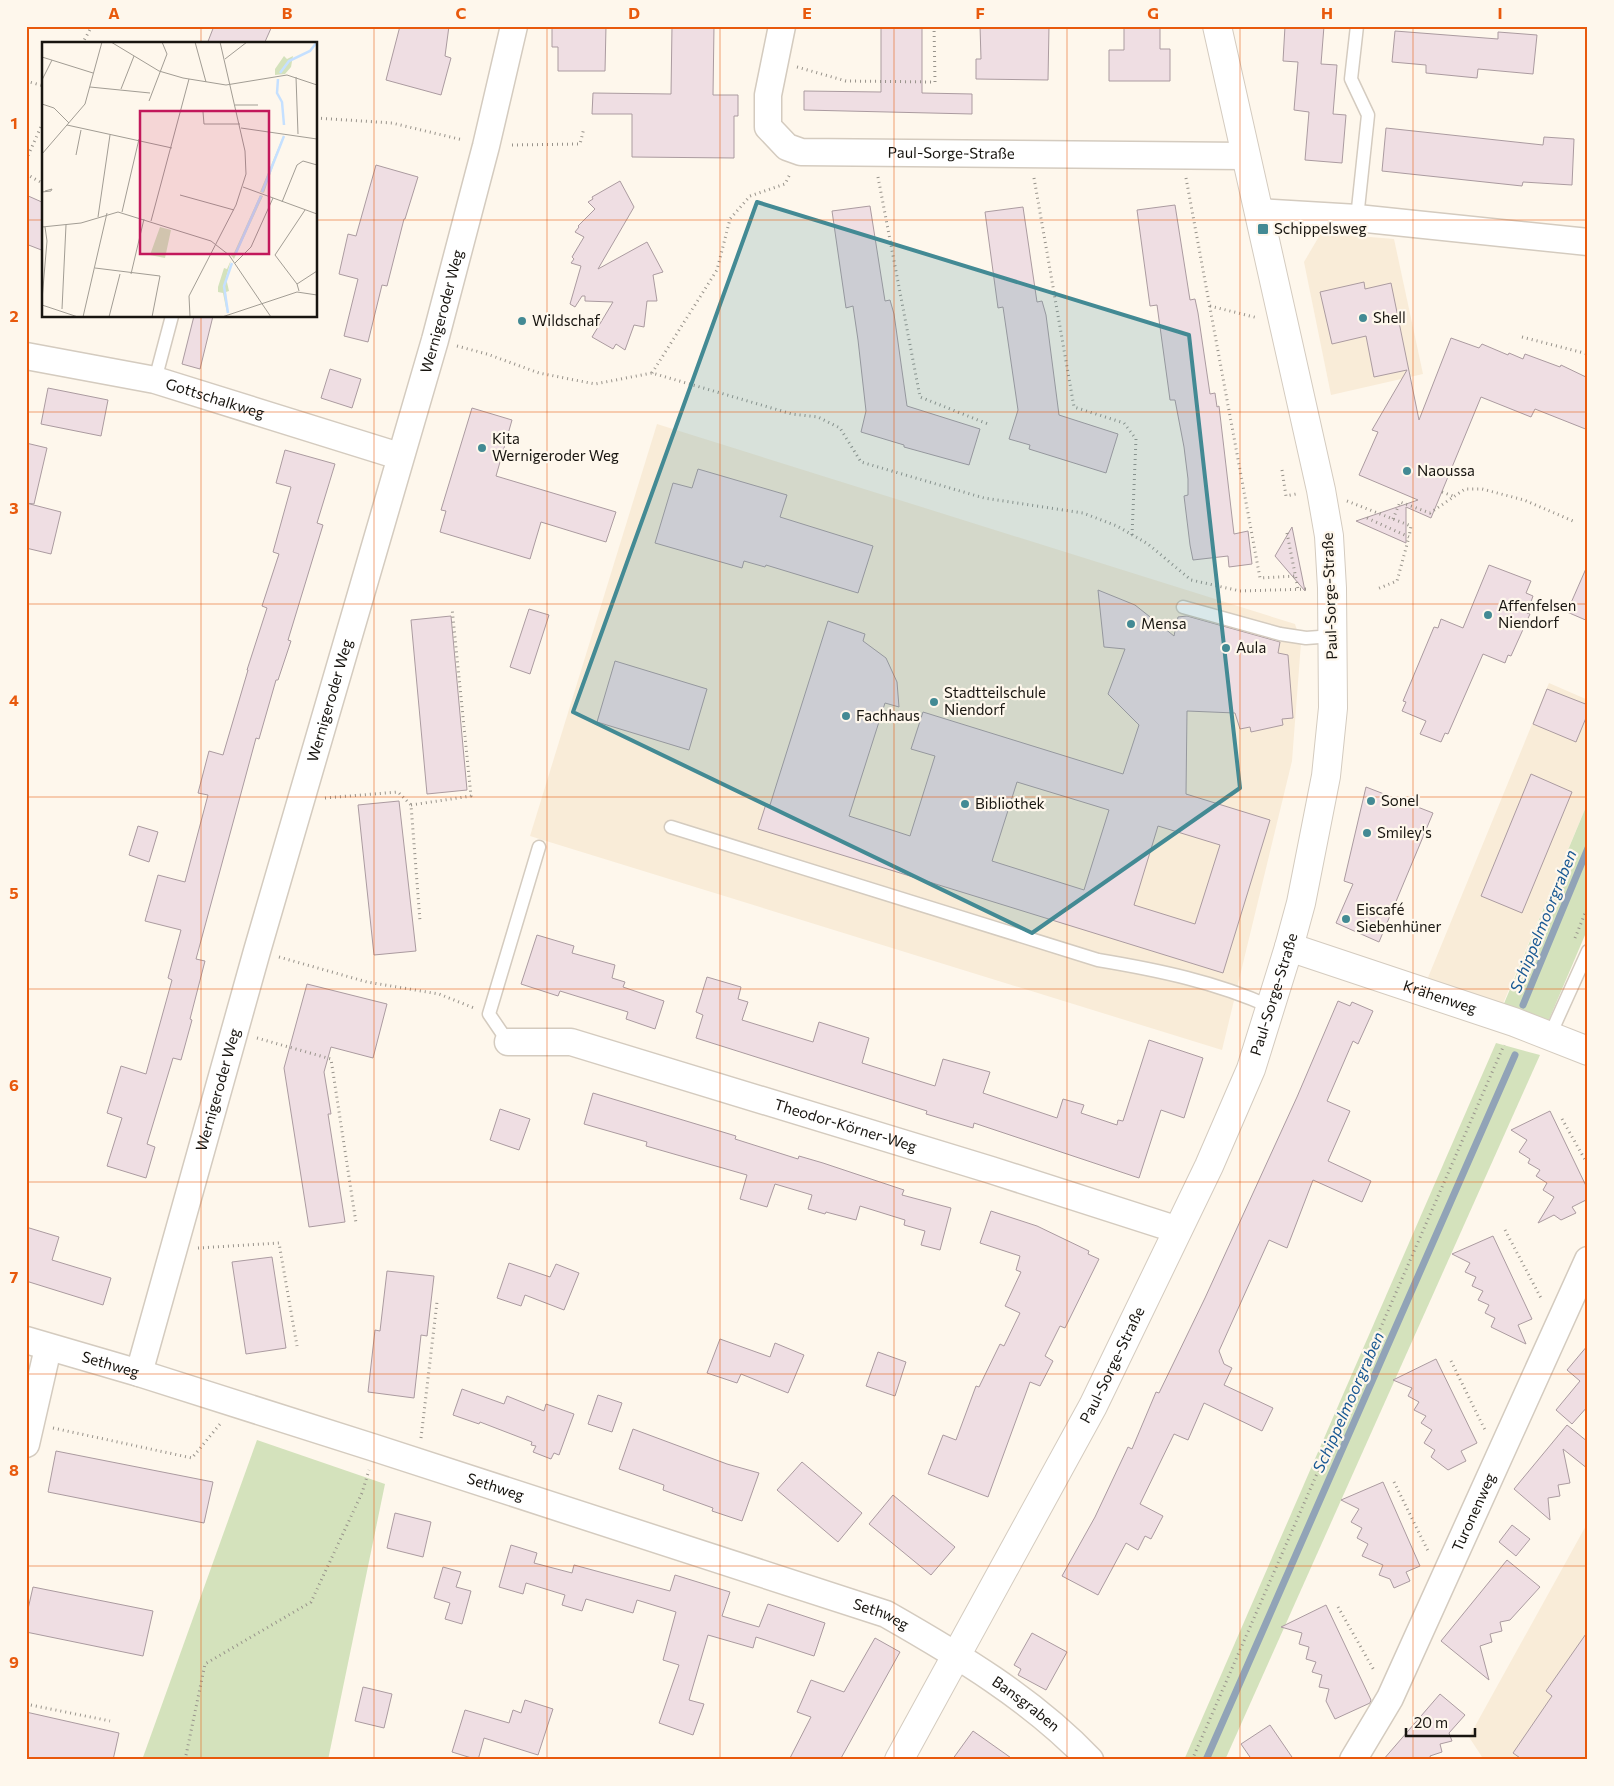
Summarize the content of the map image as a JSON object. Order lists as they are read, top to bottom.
{
  "streets": {
    "street": [
      "Paul-Sorge-Straße",
      "Wernigeroder Weg",
      "Gottschalkweg",
      "Krähenweg",
      "Theodor-Körner-Weg",
      "Sethweg",
      "Turonenweg",
      "Bansgraben"
    ]
  },
  "crossings": [
    ["Paul-Sorge-Straße", "Krähenweg"],
    ["Paul-Sorge-Straße", "Theodor-Körner-Weg"],
    ["Paul-Sorge-Straße", "Sethweg"],
    ["Paul-Sorge-Straße", "Bansgraben"],
    ["Wernigeroder Weg", "Gottschalkweg"],
    ["Wernigeroder Weg", "Sethweg"],
    ["Sethweg", "Bansgraben"]
  ],
  "water": ["Schippelmoorgraben"],
  "places": {
    "transit": ["Schippelsweg"],
    "other": [
      "Shell",
      "Wildschaf",
      "Kita Wernigeroder Weg",
      "Naoussa",
      "Affenfelsen Niendorf",
      "Mensa",
      "Aula",
      "Stadtteilschule Niendorf",
      "Fachhaus",
      "Sonel",
      "Bibliothek",
      "Smiley's",
      "Eiscafé Siebenhüner"
    ]
  },
  "scale_bar": "20 m",
  "grid": {
    "columns": [
      "A",
      "B",
      "C",
      "D",
      "E",
      "F",
      "G",
      "H",
      "I"
    ],
    "rows": [
      "1",
      "2",
      "3",
      "4",
      "5",
      "6",
      "7",
      "8",
      "9"
    ]
  }
}
